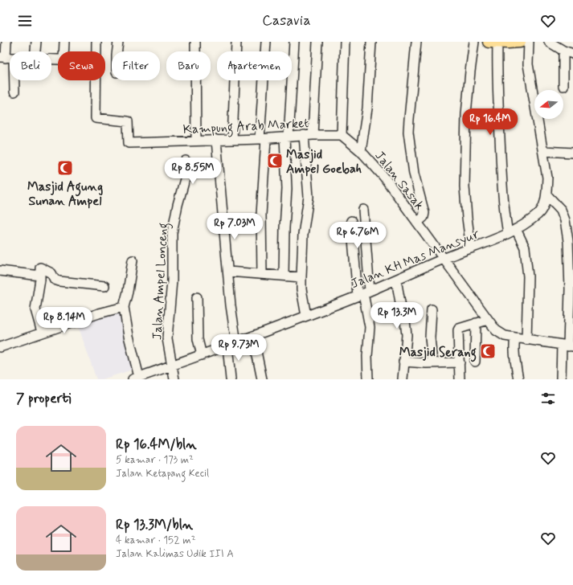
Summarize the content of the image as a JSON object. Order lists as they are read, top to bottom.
{
  "streets": {
    "street": [
      "Kampung Arab Market",
      "Jalan Sasak",
      "Jalan KH Mas Mansyur",
      "Jalan Ampel Lonceng"
    ]
  },
  "crossings": [
    ["Kampung Arab Market", "Jalan Sasak"],
    ["Jalan Sasak", "Jalan KH Mas Mansyur"],
    ["Jalan KH Mas Mansyur", "Jalan Ampel Lonceng"]
  ],
  "places": {
    "mosque": ["Masjid Ampel Goebah", "Masjid Agung Sunan Ampel", "Masjid Serang"]
  },
  "north": "left",
  "page": {
    "header": "Casavia",
    "chip": [
      "Beli",
      "Sewa",
      "Filter",
      "Baru",
      "Apartemen"
    ],
    "price": [
      "Rp 16.4M",
      "Rp 8.55M",
      "Rp 7.03M",
      "Rp 6.76M",
      "Rp 13.3M",
      "Rp 8.14M",
      "Rp 9.73M"
    ],
    "heading": "7 properti",
    "list": [
      {
        "name": "Rp 16.4M/bln",
        "note": "5 kamar · 173 m² · Jalan Ketapang Kecil"
      },
      {
        "name": "Rp 13.3M/bln",
        "note": "4 kamar · 152 m² · Jalan Kalimas Udik III A"
      }
    ]
  }
}
